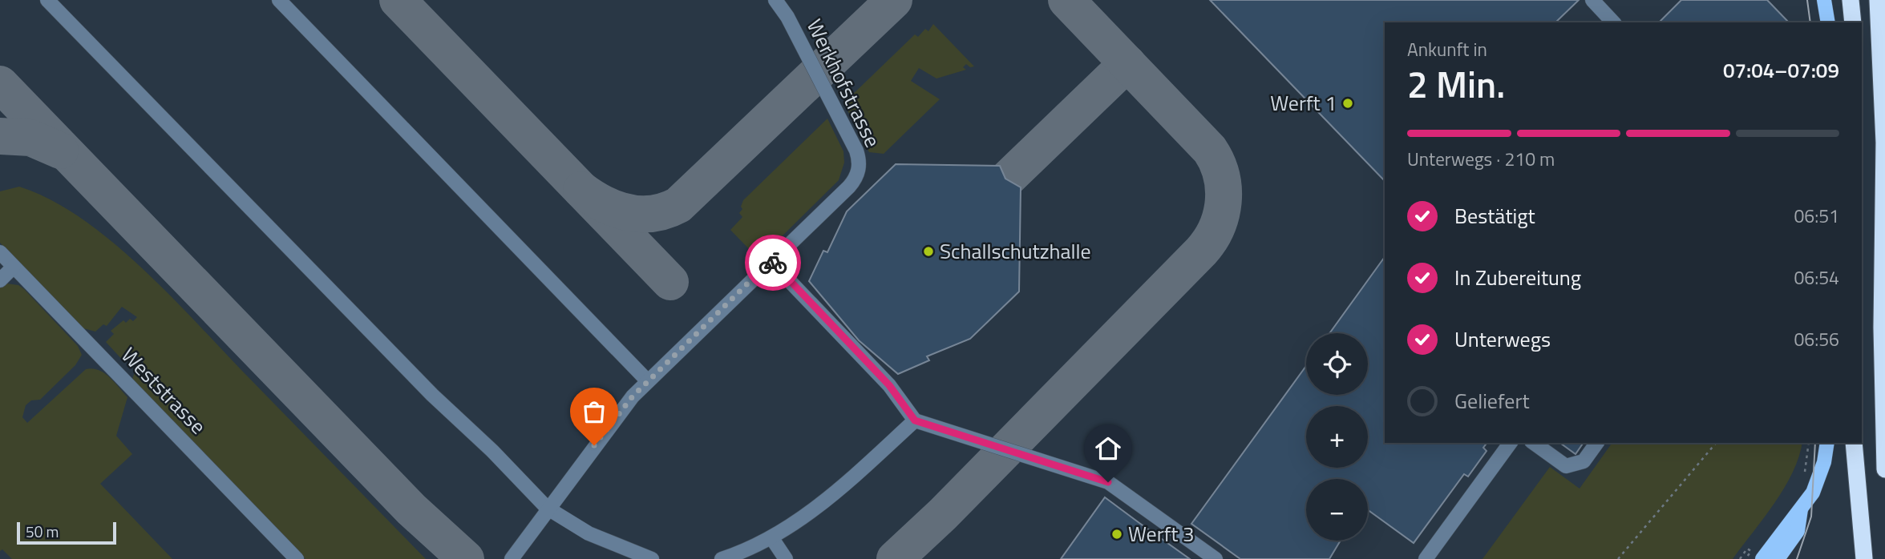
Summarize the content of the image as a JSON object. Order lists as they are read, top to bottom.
{
  "streets": {
    "lane": ["Werkhofstrasse", "Weststrasse"]
  },
  "places": ["Werft 1", "Schallschutzhalle", "Werft 3"],
  "scale_bar": "50 m",
  "page": {
    "heading": ["2 Min.", "Ankunft in", "07:04–07:09"],
    "bar": "Unterwegs · 210 m",
    "list": [
      ["Bestätigt", "06:51"],
      ["In Zubereitung", "06:54"],
      ["Unterwegs", "06:56"],
      "Geliefert"
    ],
    "map_buttons": ["+", "−"],
    "scale": "50 m"
  }
}
